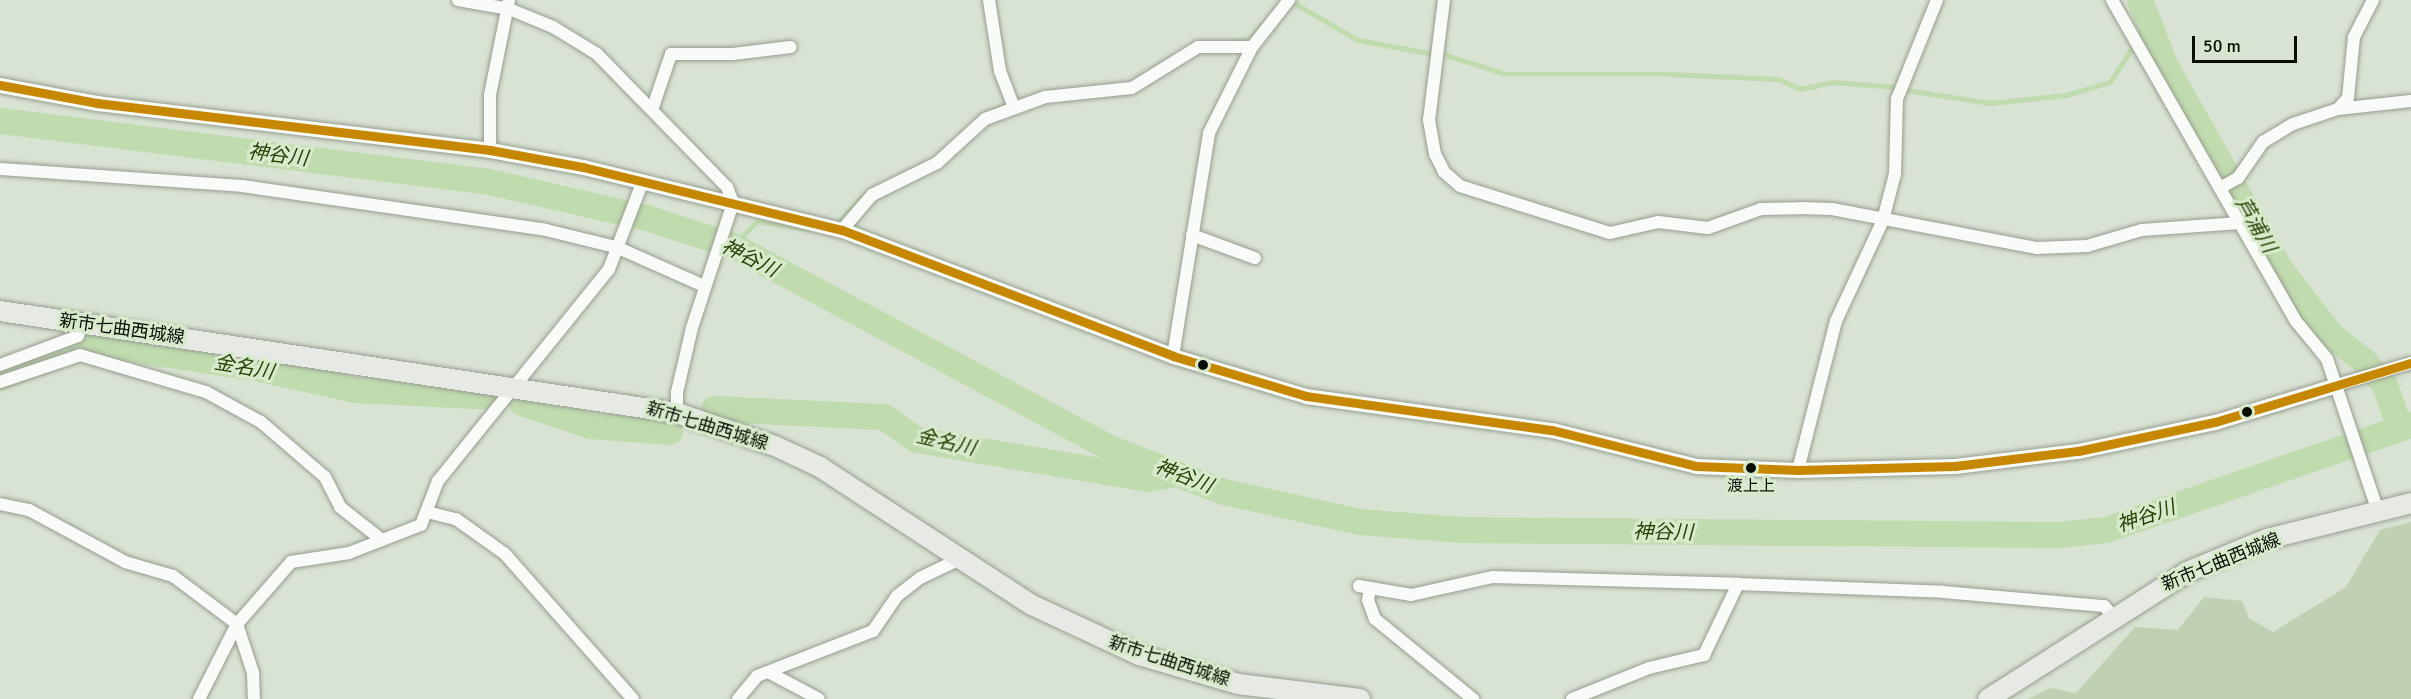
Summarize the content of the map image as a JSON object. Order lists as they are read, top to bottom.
{
  "streets": {
    "main road": ["新市七曲西城線"]
  },
  "water": ["神谷川", "芦浦川", "金名川"],
  "places": ["渡上上"],
  "scale_bar": "50 m"
}
